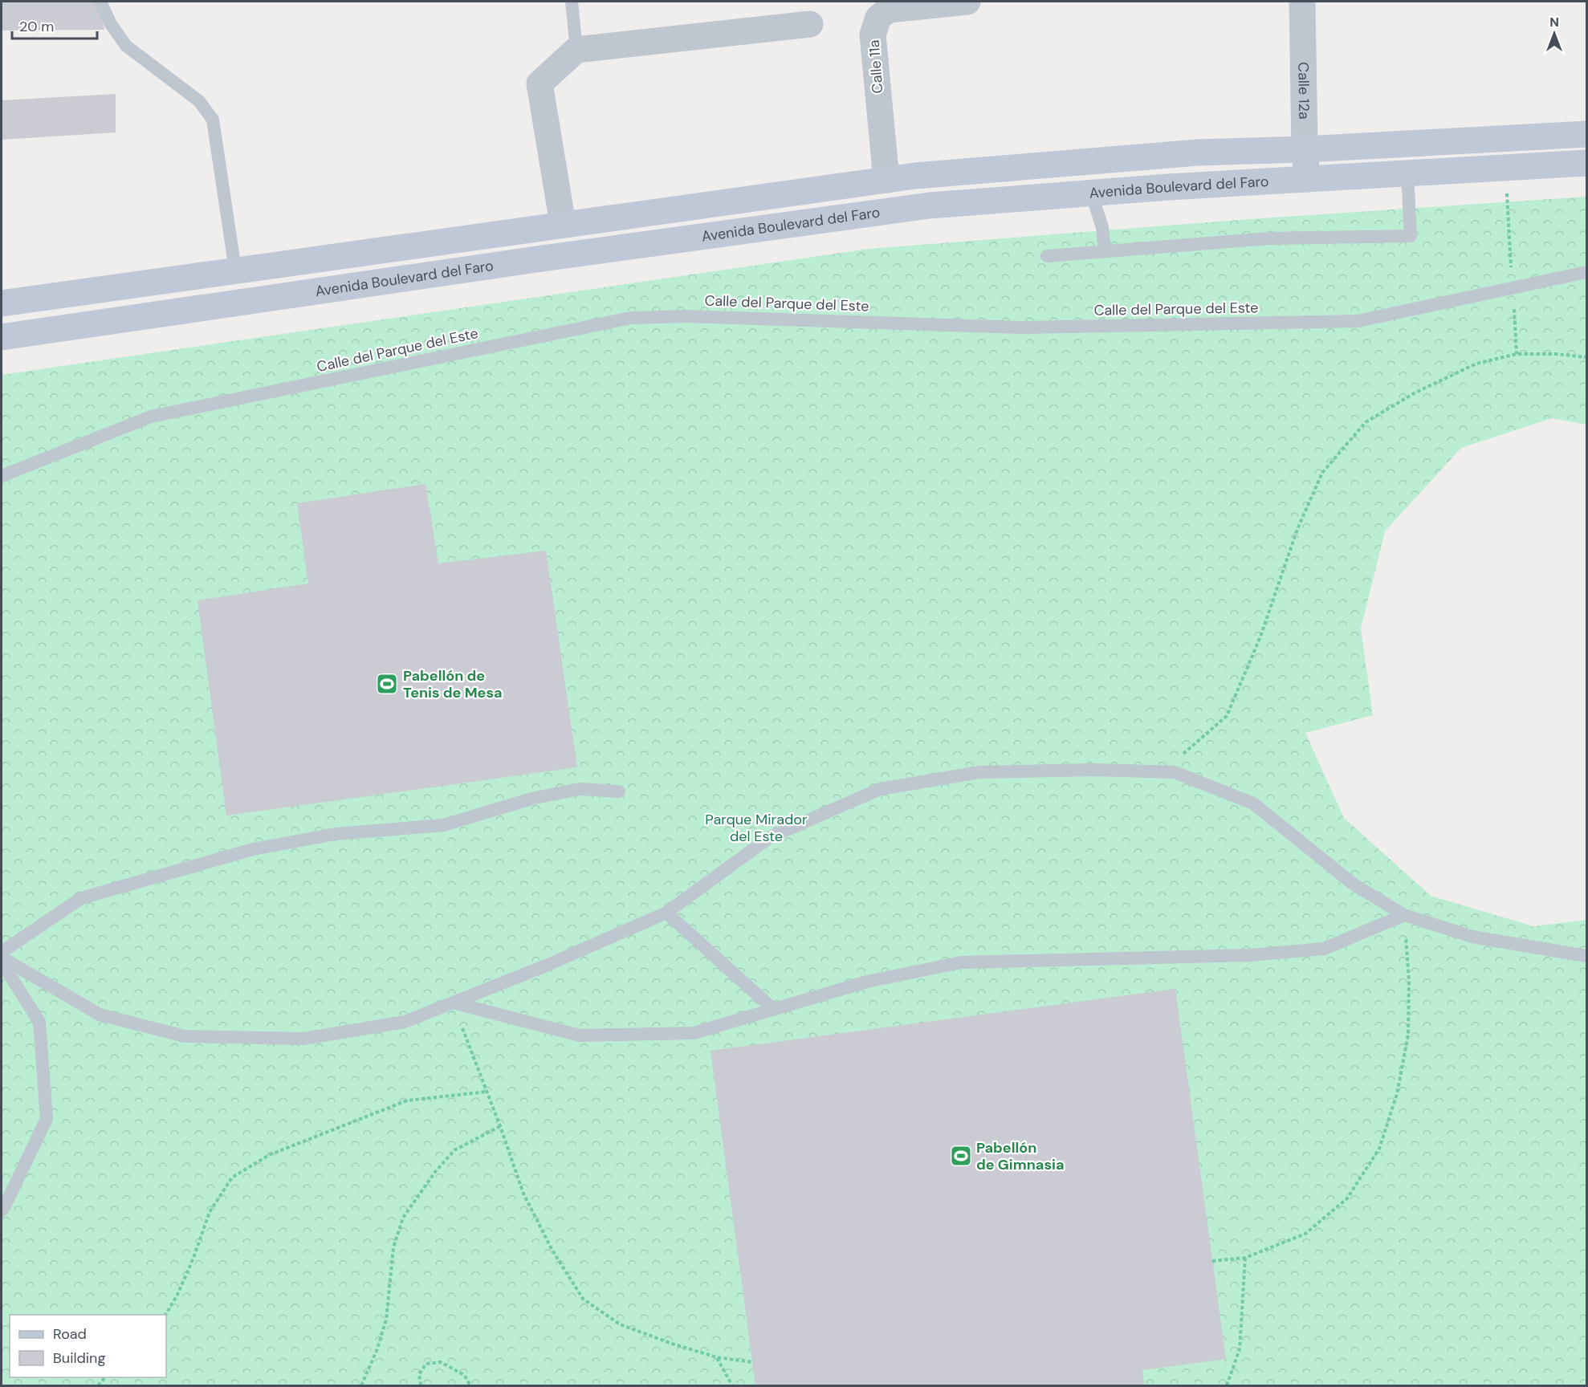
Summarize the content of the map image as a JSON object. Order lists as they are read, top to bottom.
{
  "streets": {
    "street": ["Calle 11a", "Calle 12a", "Avenida Boulevard del Faro"],
    "lane": ["Calle del Parque del Este"]
  },
  "crossings": [
    ["Calle 11a", "Avenida Boulevard del Faro"],
    ["Calle 12a", "Avenida Boulevard del Faro"]
  ],
  "parks": ["Parque Mirador del Este"],
  "places": {
    "sports": ["Pabellón de Tenis de Mesa", "Pabellón de Gimnasia"]
  },
  "legend": ["Road", "Building"],
  "scale_bar": "20 m",
  "north": "top"
}
